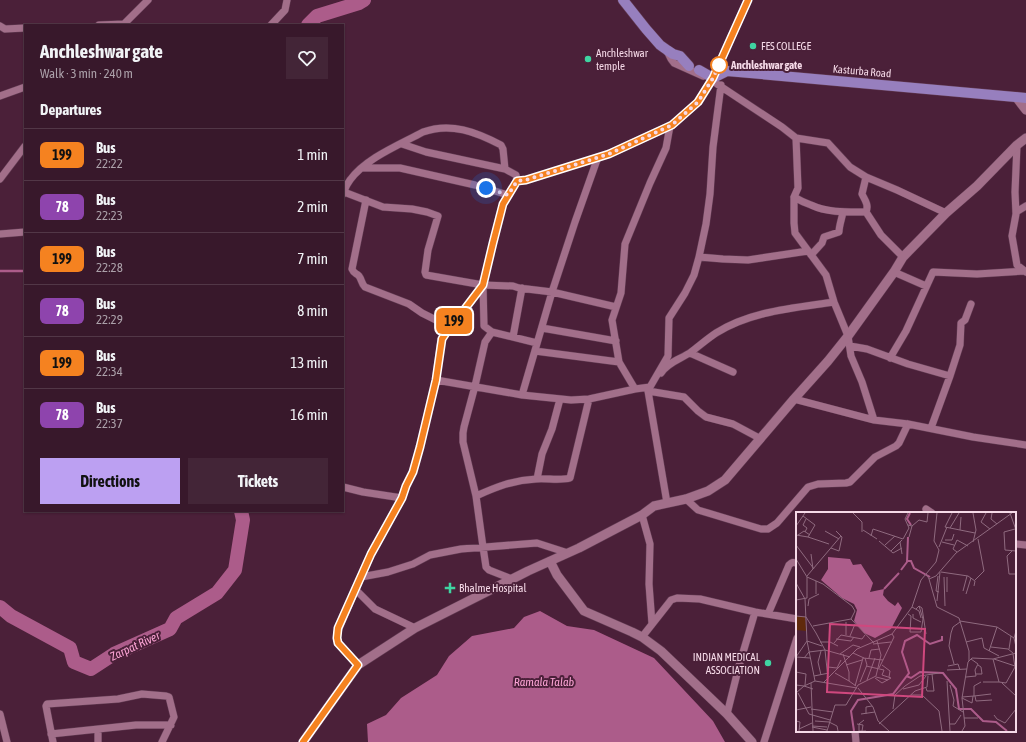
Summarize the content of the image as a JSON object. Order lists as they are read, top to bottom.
{
  "streets": {
    "main road": ["Kasturba Road"]
  },
  "water": ["Zarpat River", "Ramala Talab"],
  "places": {
    "other": [
      "FES COLLEGE",
      "Anchleshwar temple",
      "Anchleshwar gate",
      "INDIAN MEDICAL ASSOCIATION"
    ],
    "health": ["Bhalme Hospital"]
  },
  "lines": ["bus line 199"],
  "page": {
    "on_map": "199",
    "heading": [
      ["Anchleshwar gate", "Walk · 3 min · 240 m"],
      "Departures"
    ],
    "list": [
      {
        "mark": "199",
        "name": "Bus",
        "note": "22:22",
        "value": "1 min"
      },
      {
        "mark": "78",
        "name": "Bus",
        "note": "22:23",
        "value": "2 min"
      },
      {
        "mark": "199",
        "name": "Bus",
        "note": "22:28",
        "value": "7 min"
      },
      {
        "mark": "78",
        "name": "Bus",
        "note": "22:29",
        "value": "8 min"
      },
      {
        "mark": "199",
        "name": "Bus",
        "note": "22:34",
        "value": "13 min"
      },
      {
        "mark": "78",
        "name": "Bus",
        "note": "22:37",
        "value": "16 min"
      }
    ],
    "buttons": ["Directions", "Tickets"]
  }
}
